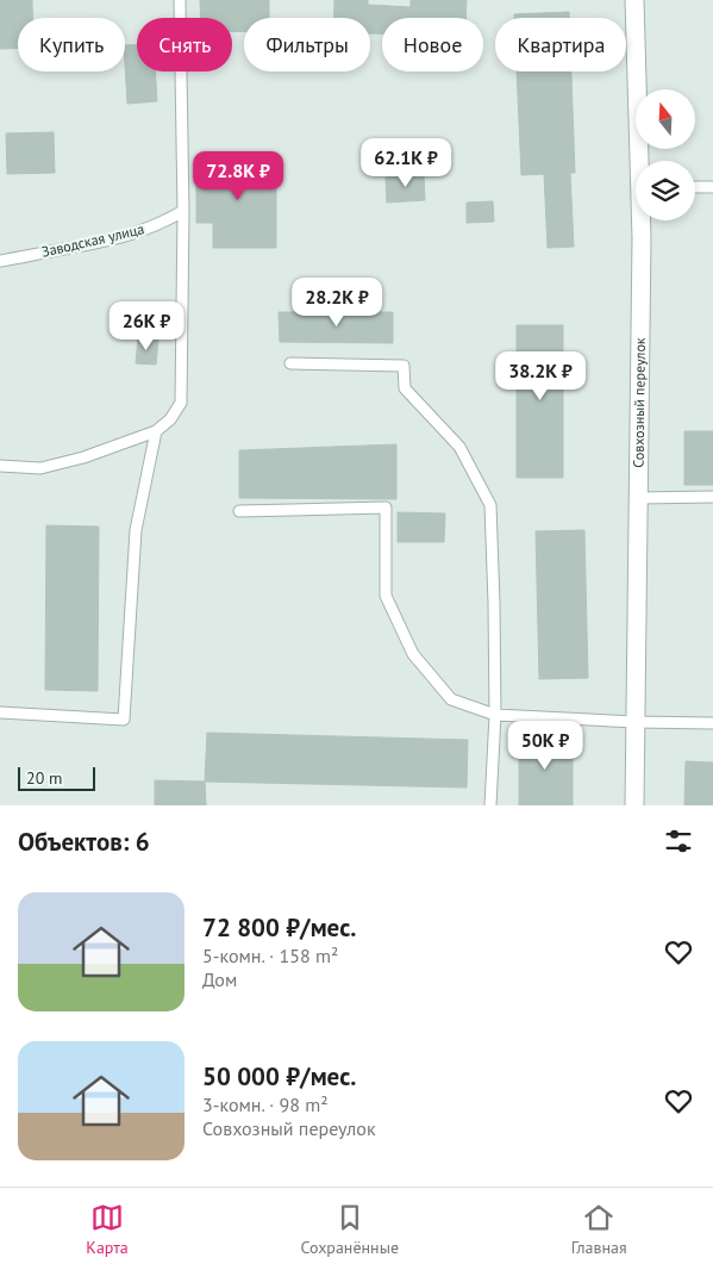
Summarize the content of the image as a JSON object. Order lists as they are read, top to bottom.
{
  "streets": {
    "street": ["Совхозный переулок"],
    "lane": ["Заводская улица"]
  },
  "scale_bar": "20 m",
  "north": "top",
  "page": {
    "chip": [
      "Купить",
      "Снять",
      "Фильтры",
      "Новое",
      "Квартира"
    ],
    "price": [
      "62.1K ₽",
      "72.8K ₽",
      "28.2K ₽",
      "26K ₽",
      "38.2K ₽",
      "50K ₽"
    ],
    "scale": "20 m",
    "heading": "Объектов: 6",
    "list": [
      {
        "name": "72 800 ₽/мес.",
        "note": "5-комн. · 158 m² · Дом"
      },
      {
        "name": "50 000 ₽/мес.",
        "note": "3-комн. · 98 m² · Совхозный переулок"
      }
    ],
    "tabs": ["Карта", "Сохранённые", "Главная"]
  }
}
